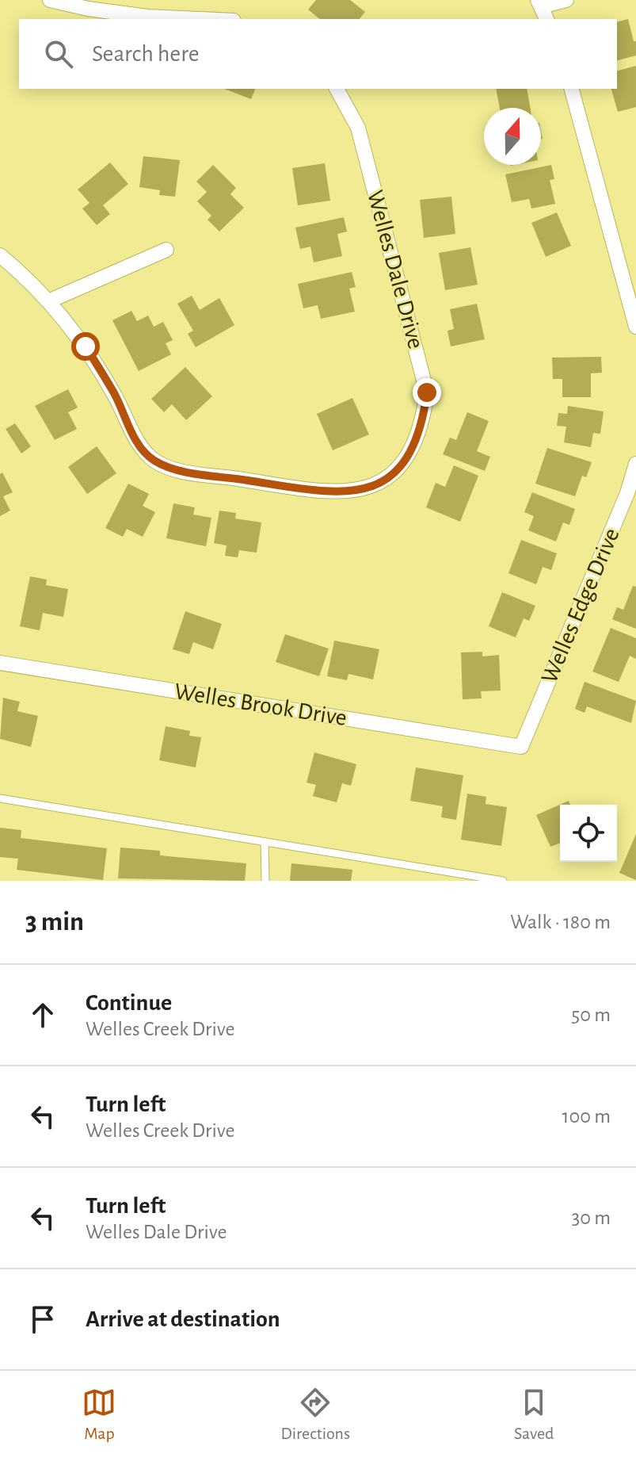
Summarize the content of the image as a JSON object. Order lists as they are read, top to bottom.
{
  "streets": {
    "street": ["Welles Dale Drive", "Welles Edge Drive", "Welles Brook Drive"]
  },
  "crossings": [
    ["Welles Edge Drive", "Welles Brook Drive"]
  ],
  "north": "top",
  "page": {
    "search": "Search here",
    "heading": ["3 min", "Walk · 180 m"],
    "list": [
      ["Continue", "Welles Creek Drive", "50 m"],
      ["Turn left", "Welles Creek Drive", "100 m"],
      ["Turn left", "Welles Dale Drive", "30 m"],
      "Arrive at destination"
    ],
    "nav": ["Map", "Directions", "Saved"]
  }
}
